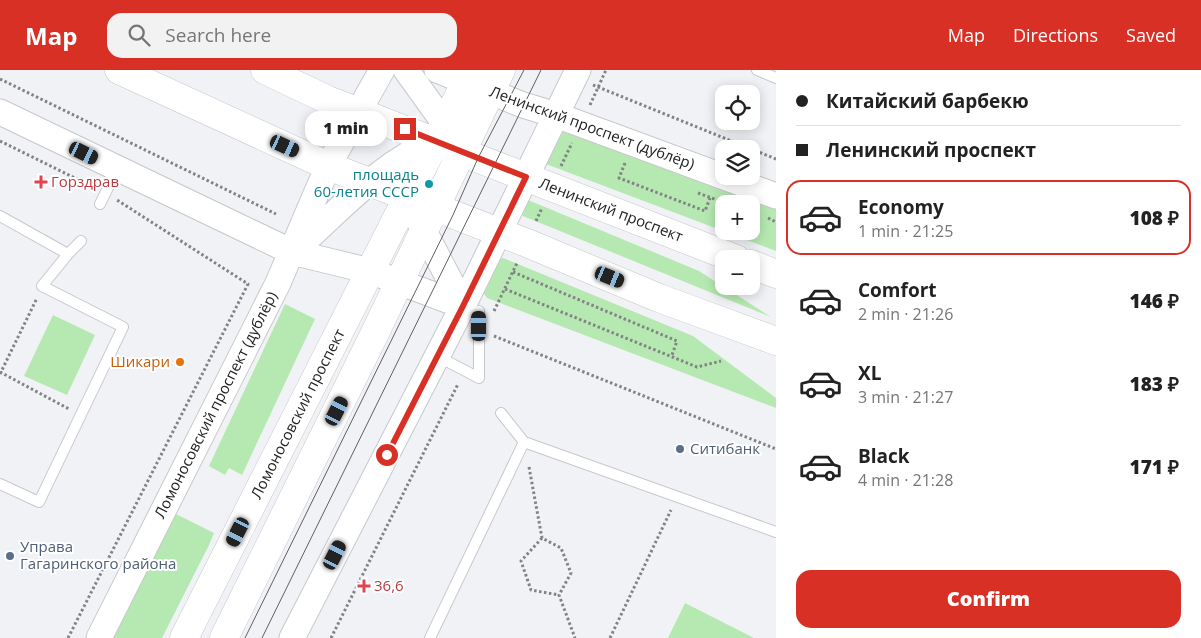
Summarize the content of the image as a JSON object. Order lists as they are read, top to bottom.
{
  "streets": {
    "main road": ["Ленинский проспект", "Ломоносовский проспект"],
    "street": ["Ленинский проспект (дублёр)", "Ломоносовский проспект (дублёр)"]
  },
  "places": {
    "health": ["Горздрав", "36,6"],
    "other": [
      "площадь 60-летия СССР",
      "Шикари",
      "Ситибанк",
      "Управа Гагаринского района"
    ]
  },
  "page": {
    "header": "Map",
    "search": "Search here",
    "nav": ["Map", "Directions", "Saved"],
    "banner": ["Китайский барбекю", "Ленинский проспект"],
    "map_buttons": ["+", "−"],
    "bubble": "1 min",
    "list": [
      {
        "name": "Economy",
        "note": "1 min · 21:25",
        "value": "108 ₽"
      },
      {
        "name": "Comfort",
        "note": "2 min · 21:26",
        "value": "146 ₽"
      },
      {
        "name": "XL",
        "note": "3 min · 21:27",
        "value": "183 ₽"
      },
      {
        "name": "Black",
        "note": "4 min · 21:28",
        "value": "171 ₽"
      }
    ],
    "buttons": "Confirm"
  }
}
